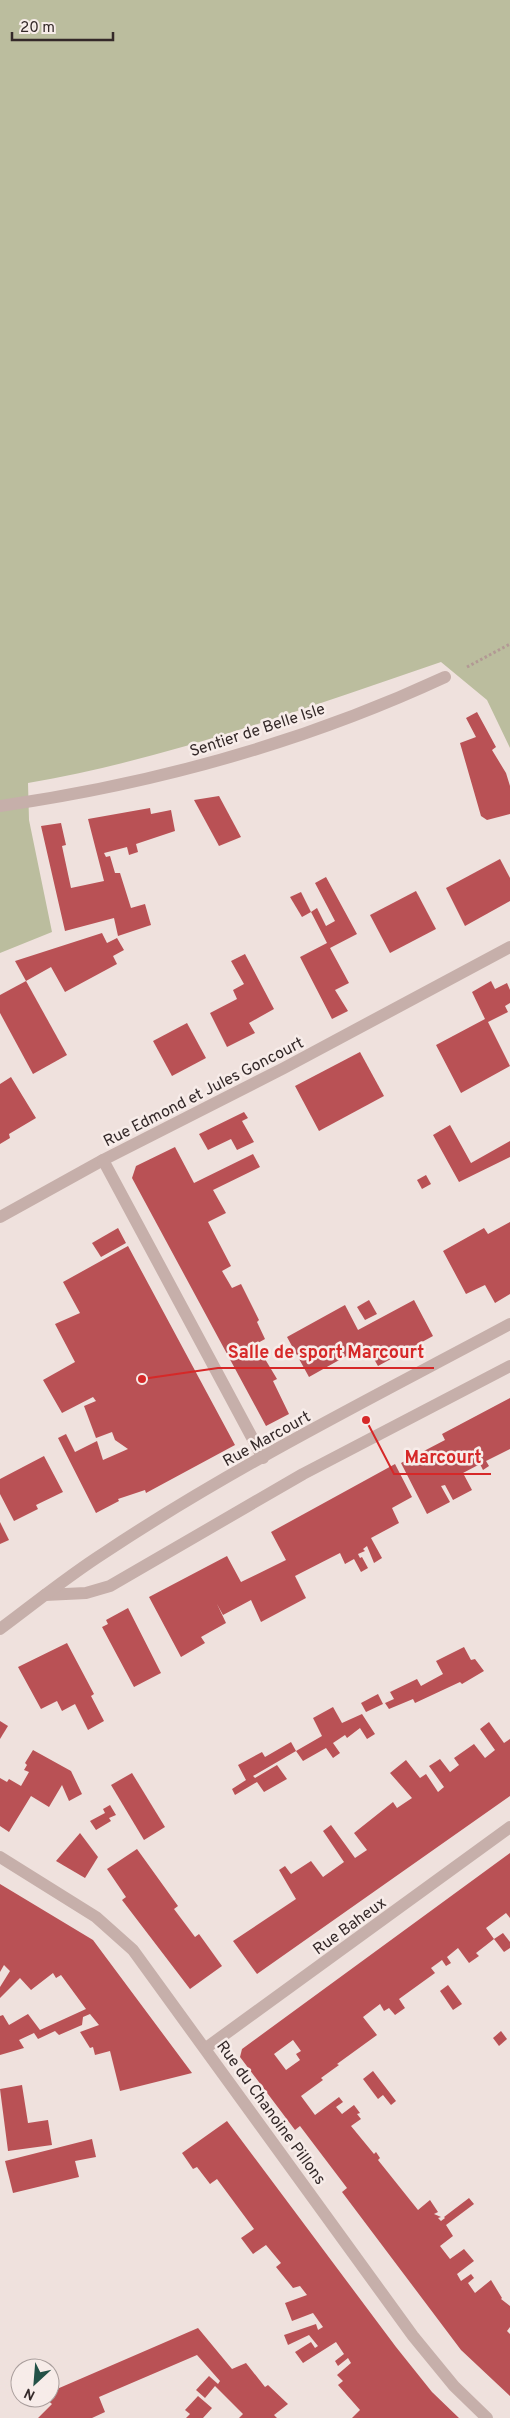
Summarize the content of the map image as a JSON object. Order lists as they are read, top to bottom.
{
  "streets": {
    "street": [
      "Sentier de Belle Isle",
      "Rue Edmond et Jules Goncourt",
      "Rue Marcourt",
      "Rue Baheux",
      "Rue du Chanoine Pillons"
    ]
  },
  "crossings": [
    ["Rue Edmond et Jules Goncourt", "Rue Marcourt"],
    ["Rue Baheux", "Rue du Chanoine Pillons"]
  ],
  "places": ["Salle de sport Marcourt", "Marcourt"],
  "scale_bar": "20 m",
  "north": "bottom left"
}
